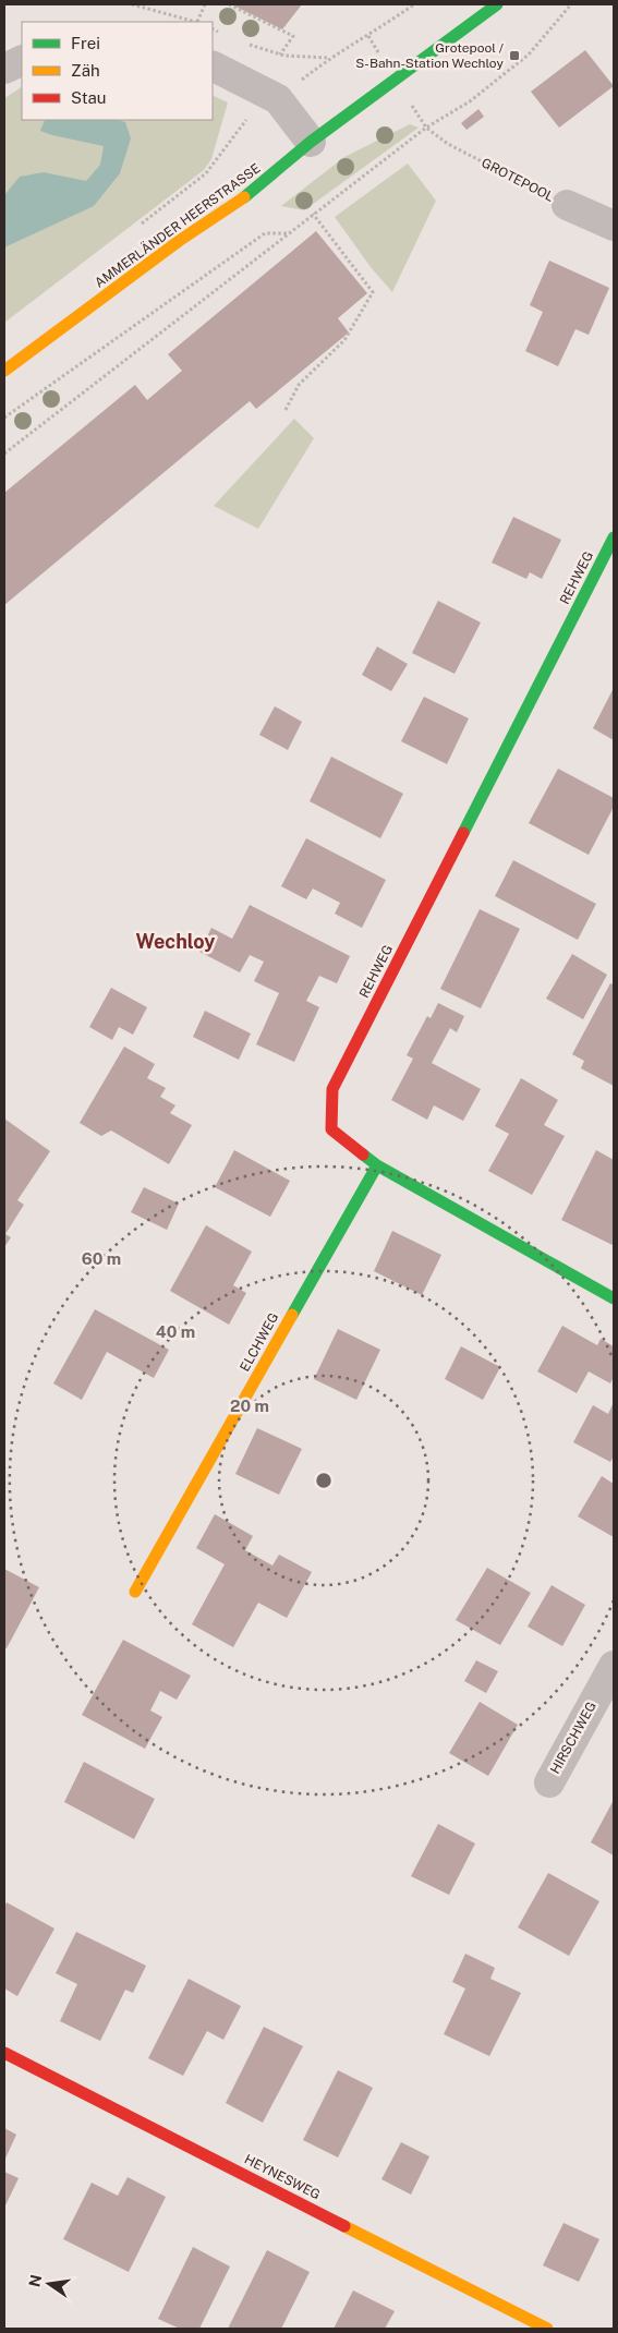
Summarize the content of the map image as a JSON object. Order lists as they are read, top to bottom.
{
  "streets": {
    "street": [
      "GROTEPOOL",
      "AMMERLÄNDER HEERSTRASSE",
      "REHWEG",
      "ELCHWEG",
      "HIRSCHWEG",
      "HEYNESWEG"
    ]
  },
  "crossings": [
    ["REHWEG", "ELCHWEG"]
  ],
  "districts": ["Wechloy"],
  "places": {
    "transit": ["Grotepool / S-Bahn-Station Wechloy"]
  },
  "legend": ["Frei", "Zäh", "Stau"],
  "north": "left",
  "rings": ["60 m", "40 m", "20 m"]
}
